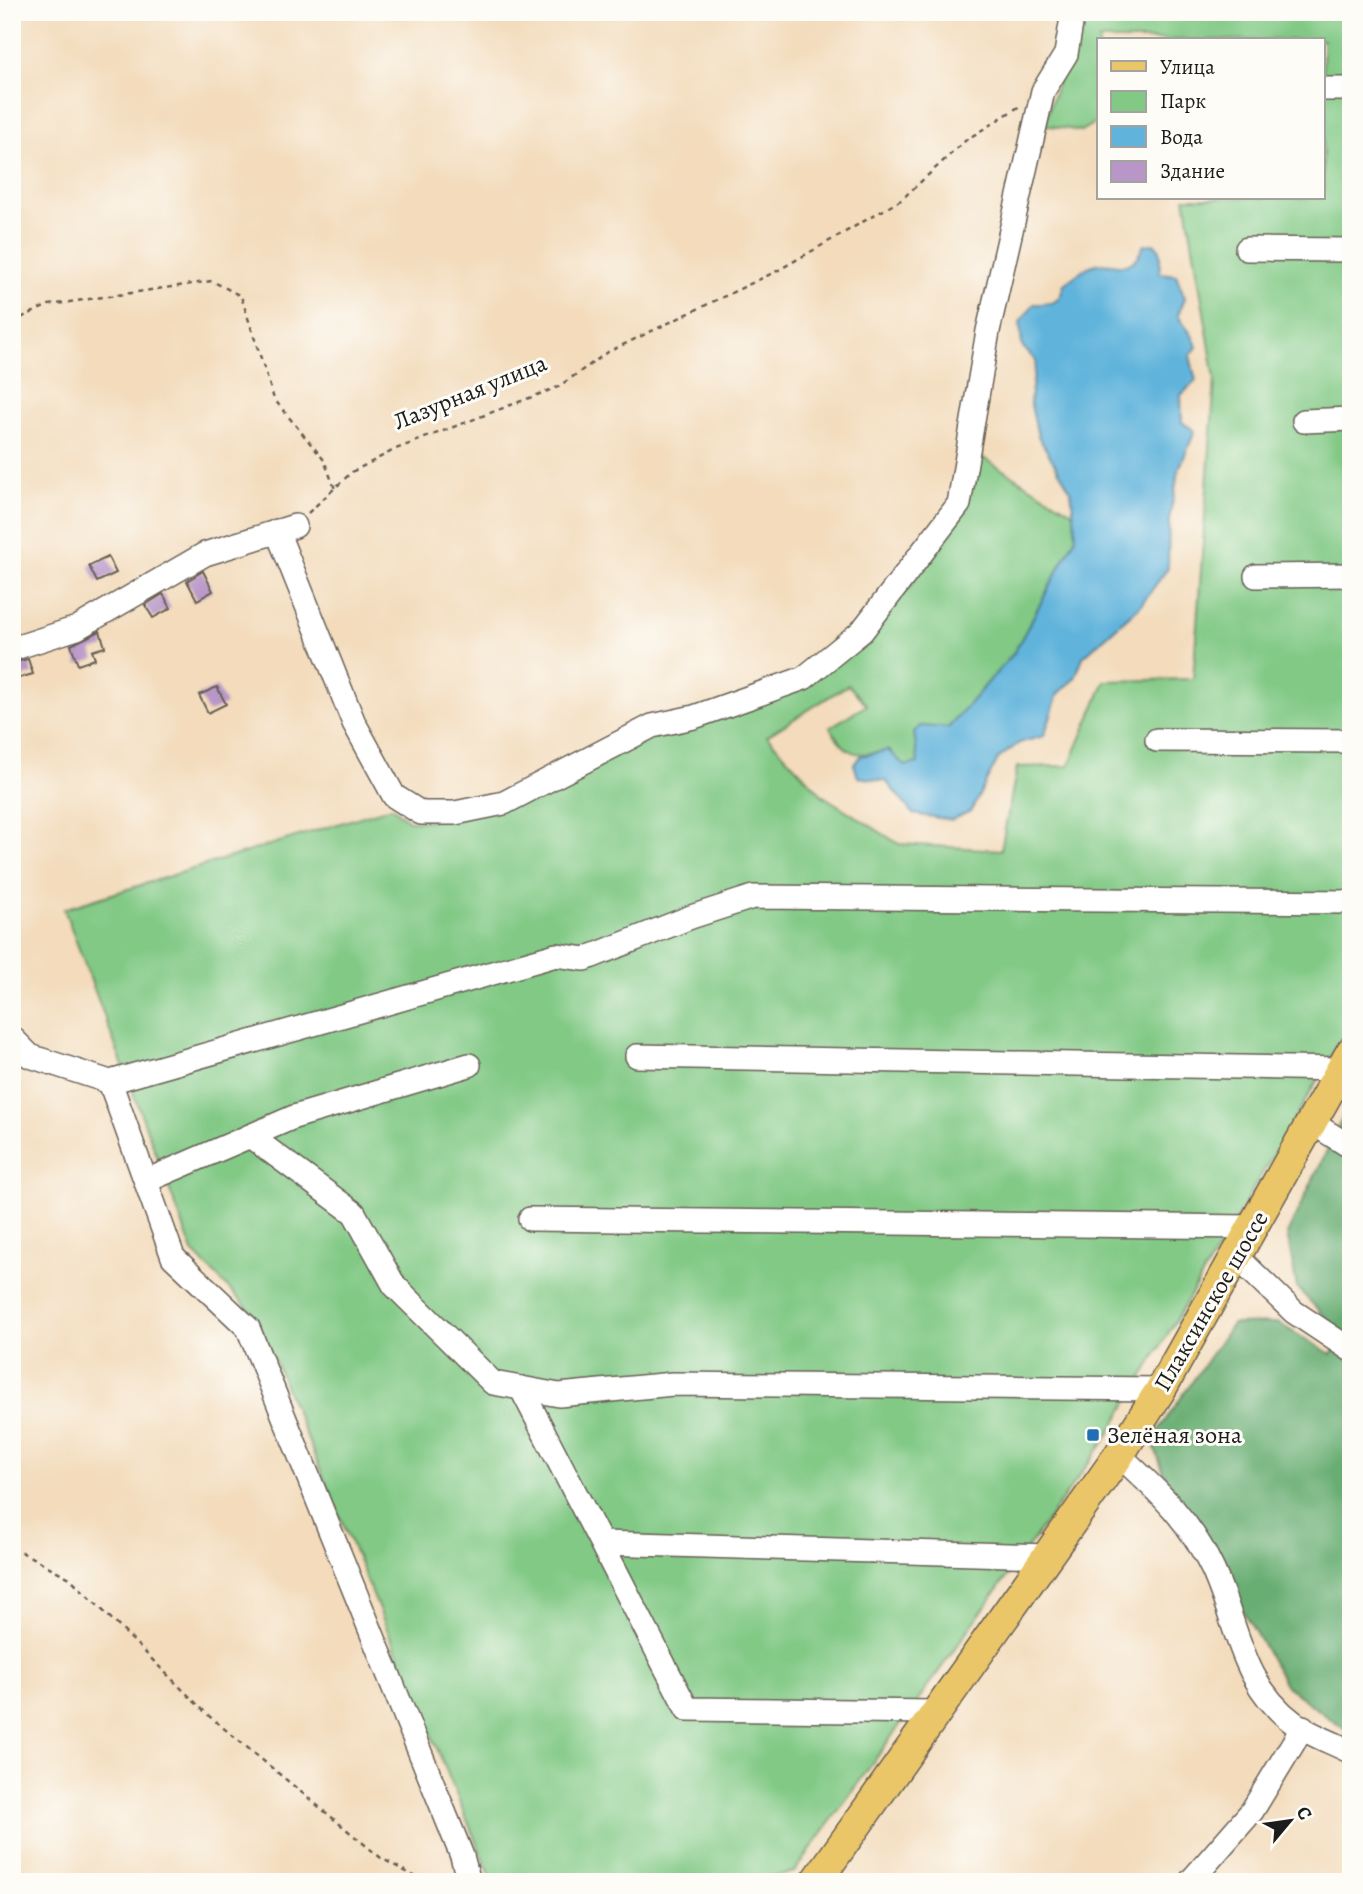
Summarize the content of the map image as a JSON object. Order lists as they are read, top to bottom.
{
  "streets": {
    "main road": ["Плаксинское шоссе"],
    "path": ["Лазурная улица"]
  },
  "places": {
    "transit": ["Зелёная зона"]
  },
  "legend": [
    "Улица",
    "Парк",
    "Вода",
    "Здание"
  ],
  "north": "top right"
}
